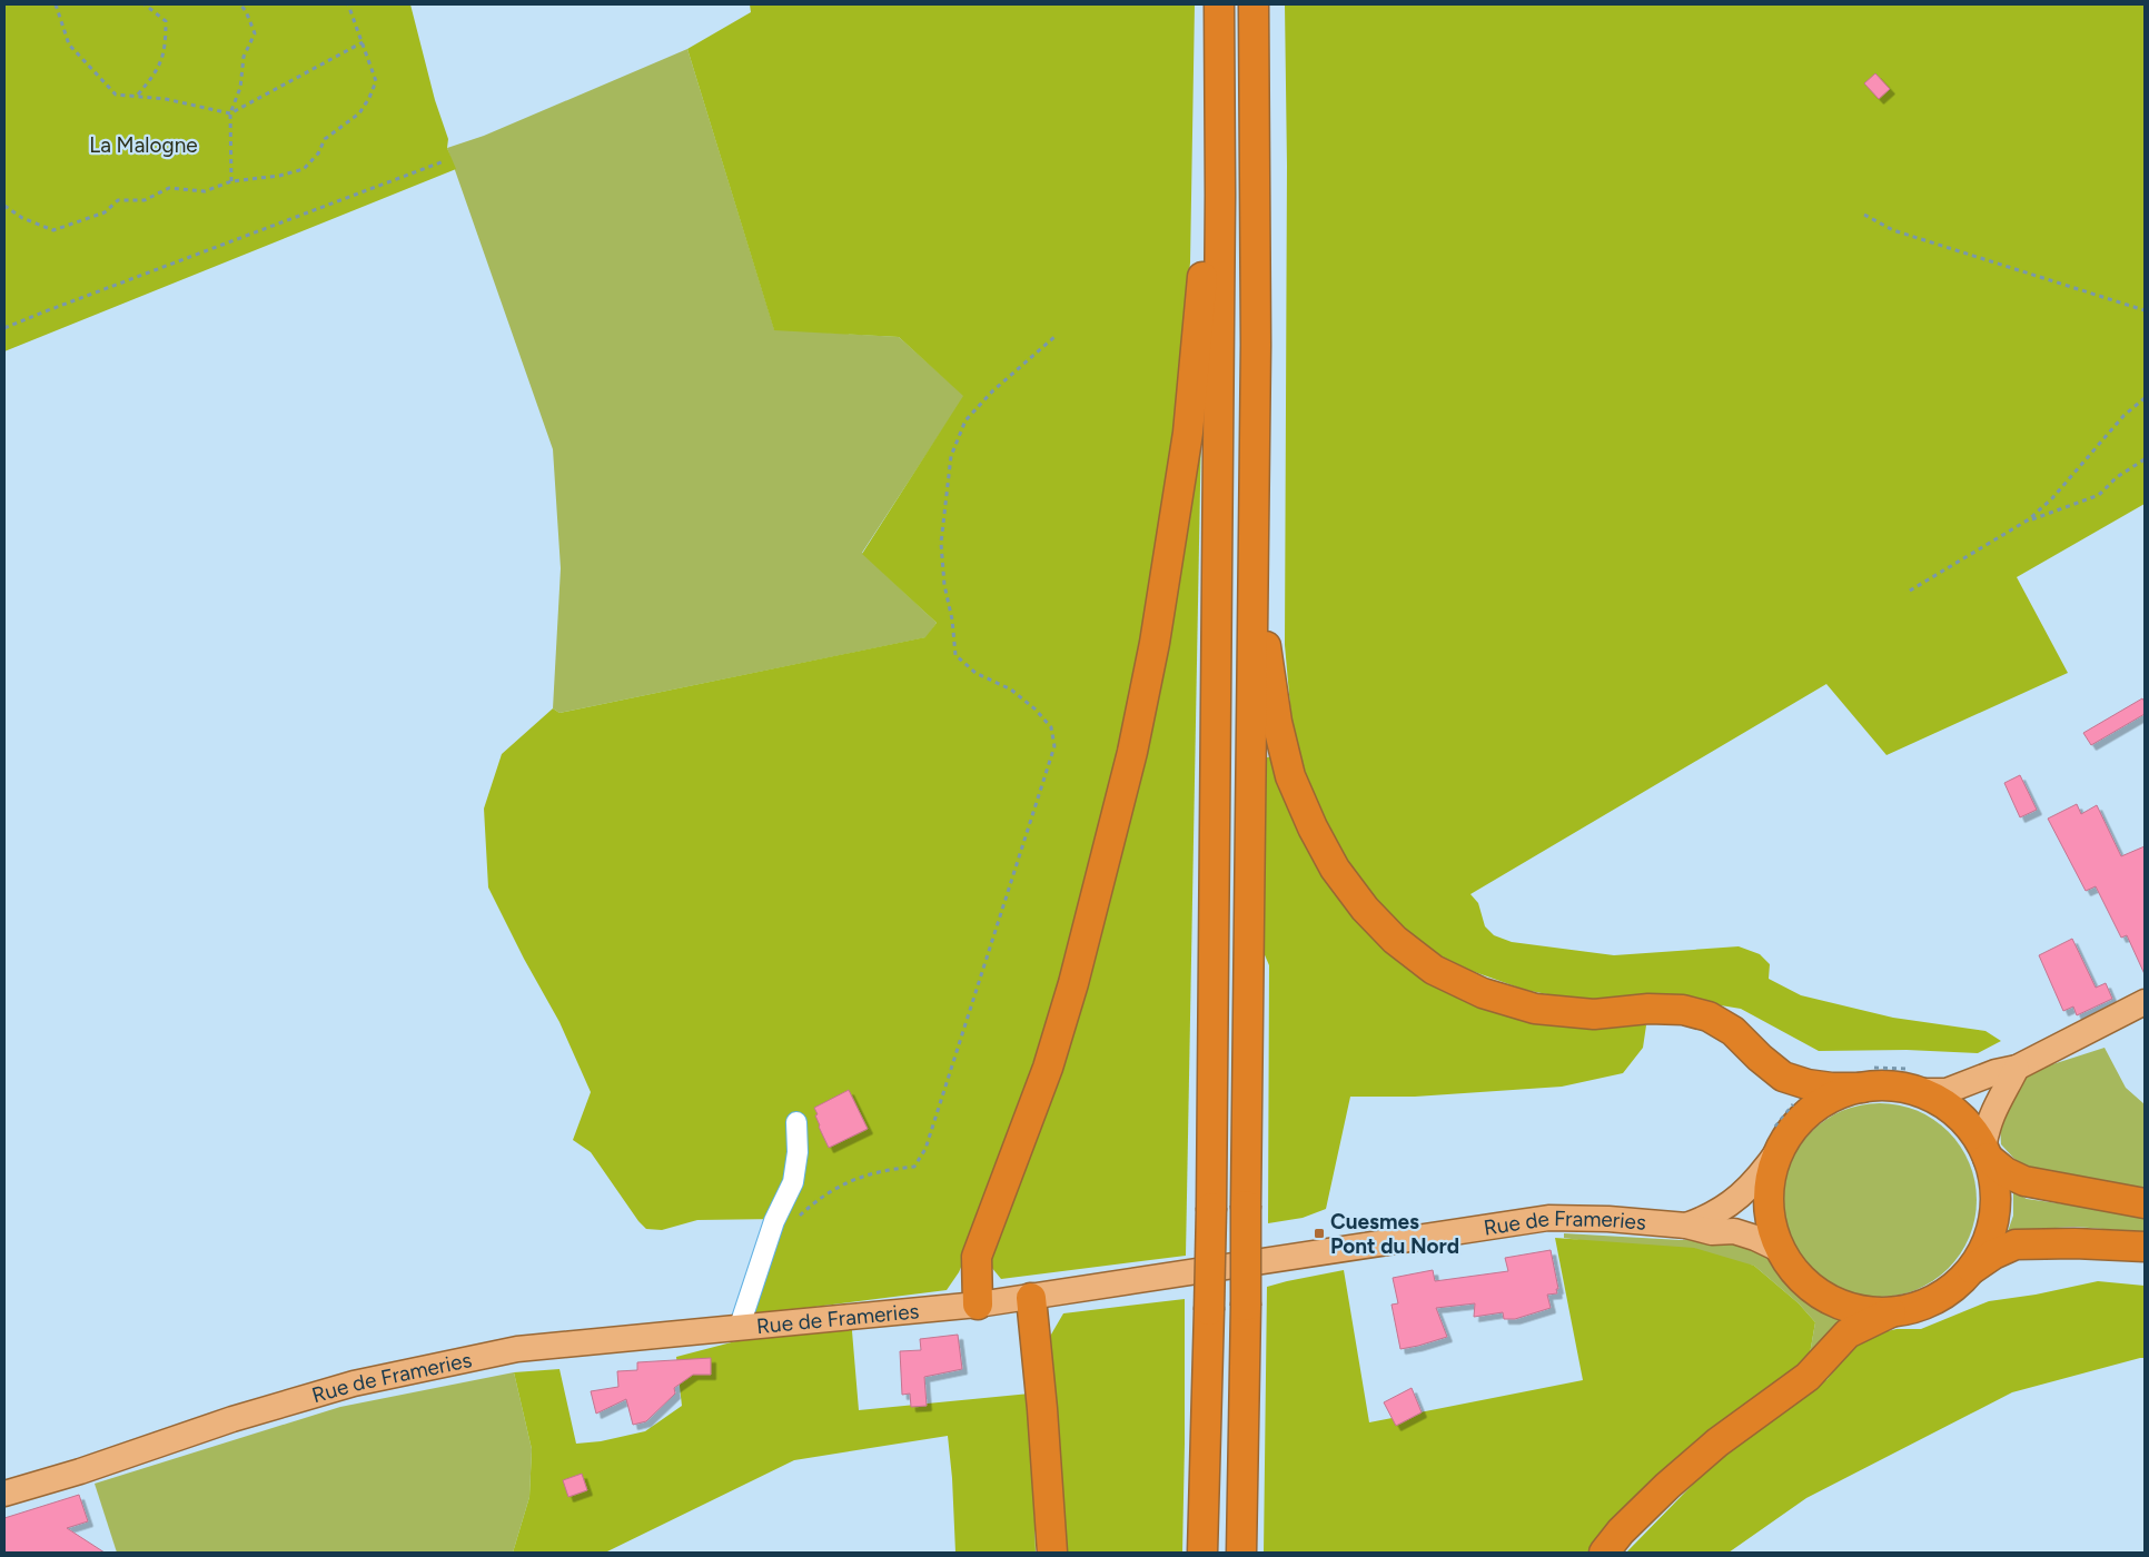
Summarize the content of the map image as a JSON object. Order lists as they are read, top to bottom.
{
  "streets": {
    "main road": ["Rue de Frameries"]
  },
  "parks": ["La Malogne"],
  "places": {
    "transit": ["Cuesmes Pont du Nord"]
  }
}
